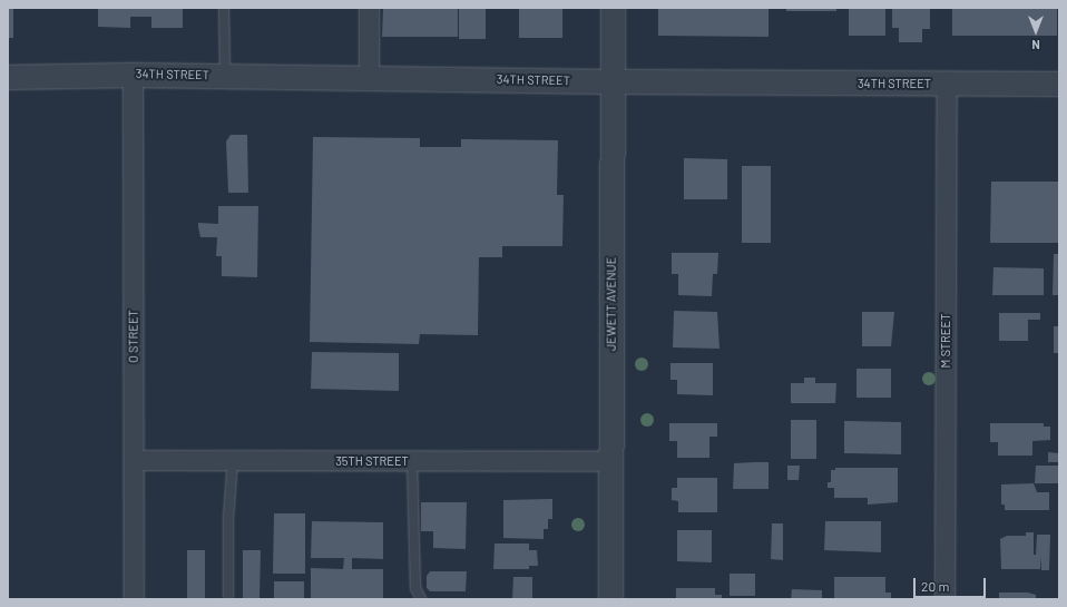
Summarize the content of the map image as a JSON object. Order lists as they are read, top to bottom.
{
  "streets": {
    "street": [
      "34TH STREET",
      "JEWETT AVENUE",
      "O STREET",
      "M STREET",
      "35TH STREET"
    ]
  },
  "crossings": [
    ["34TH STREET", "JEWETT AVENUE"],
    ["34TH STREET", "O STREET"],
    ["34TH STREET", "M STREET"],
    ["JEWETT AVENUE", "35TH STREET"],
    ["O STREET", "35TH STREET"]
  ],
  "scale_bar": "20 m",
  "north": "bottom"
}
